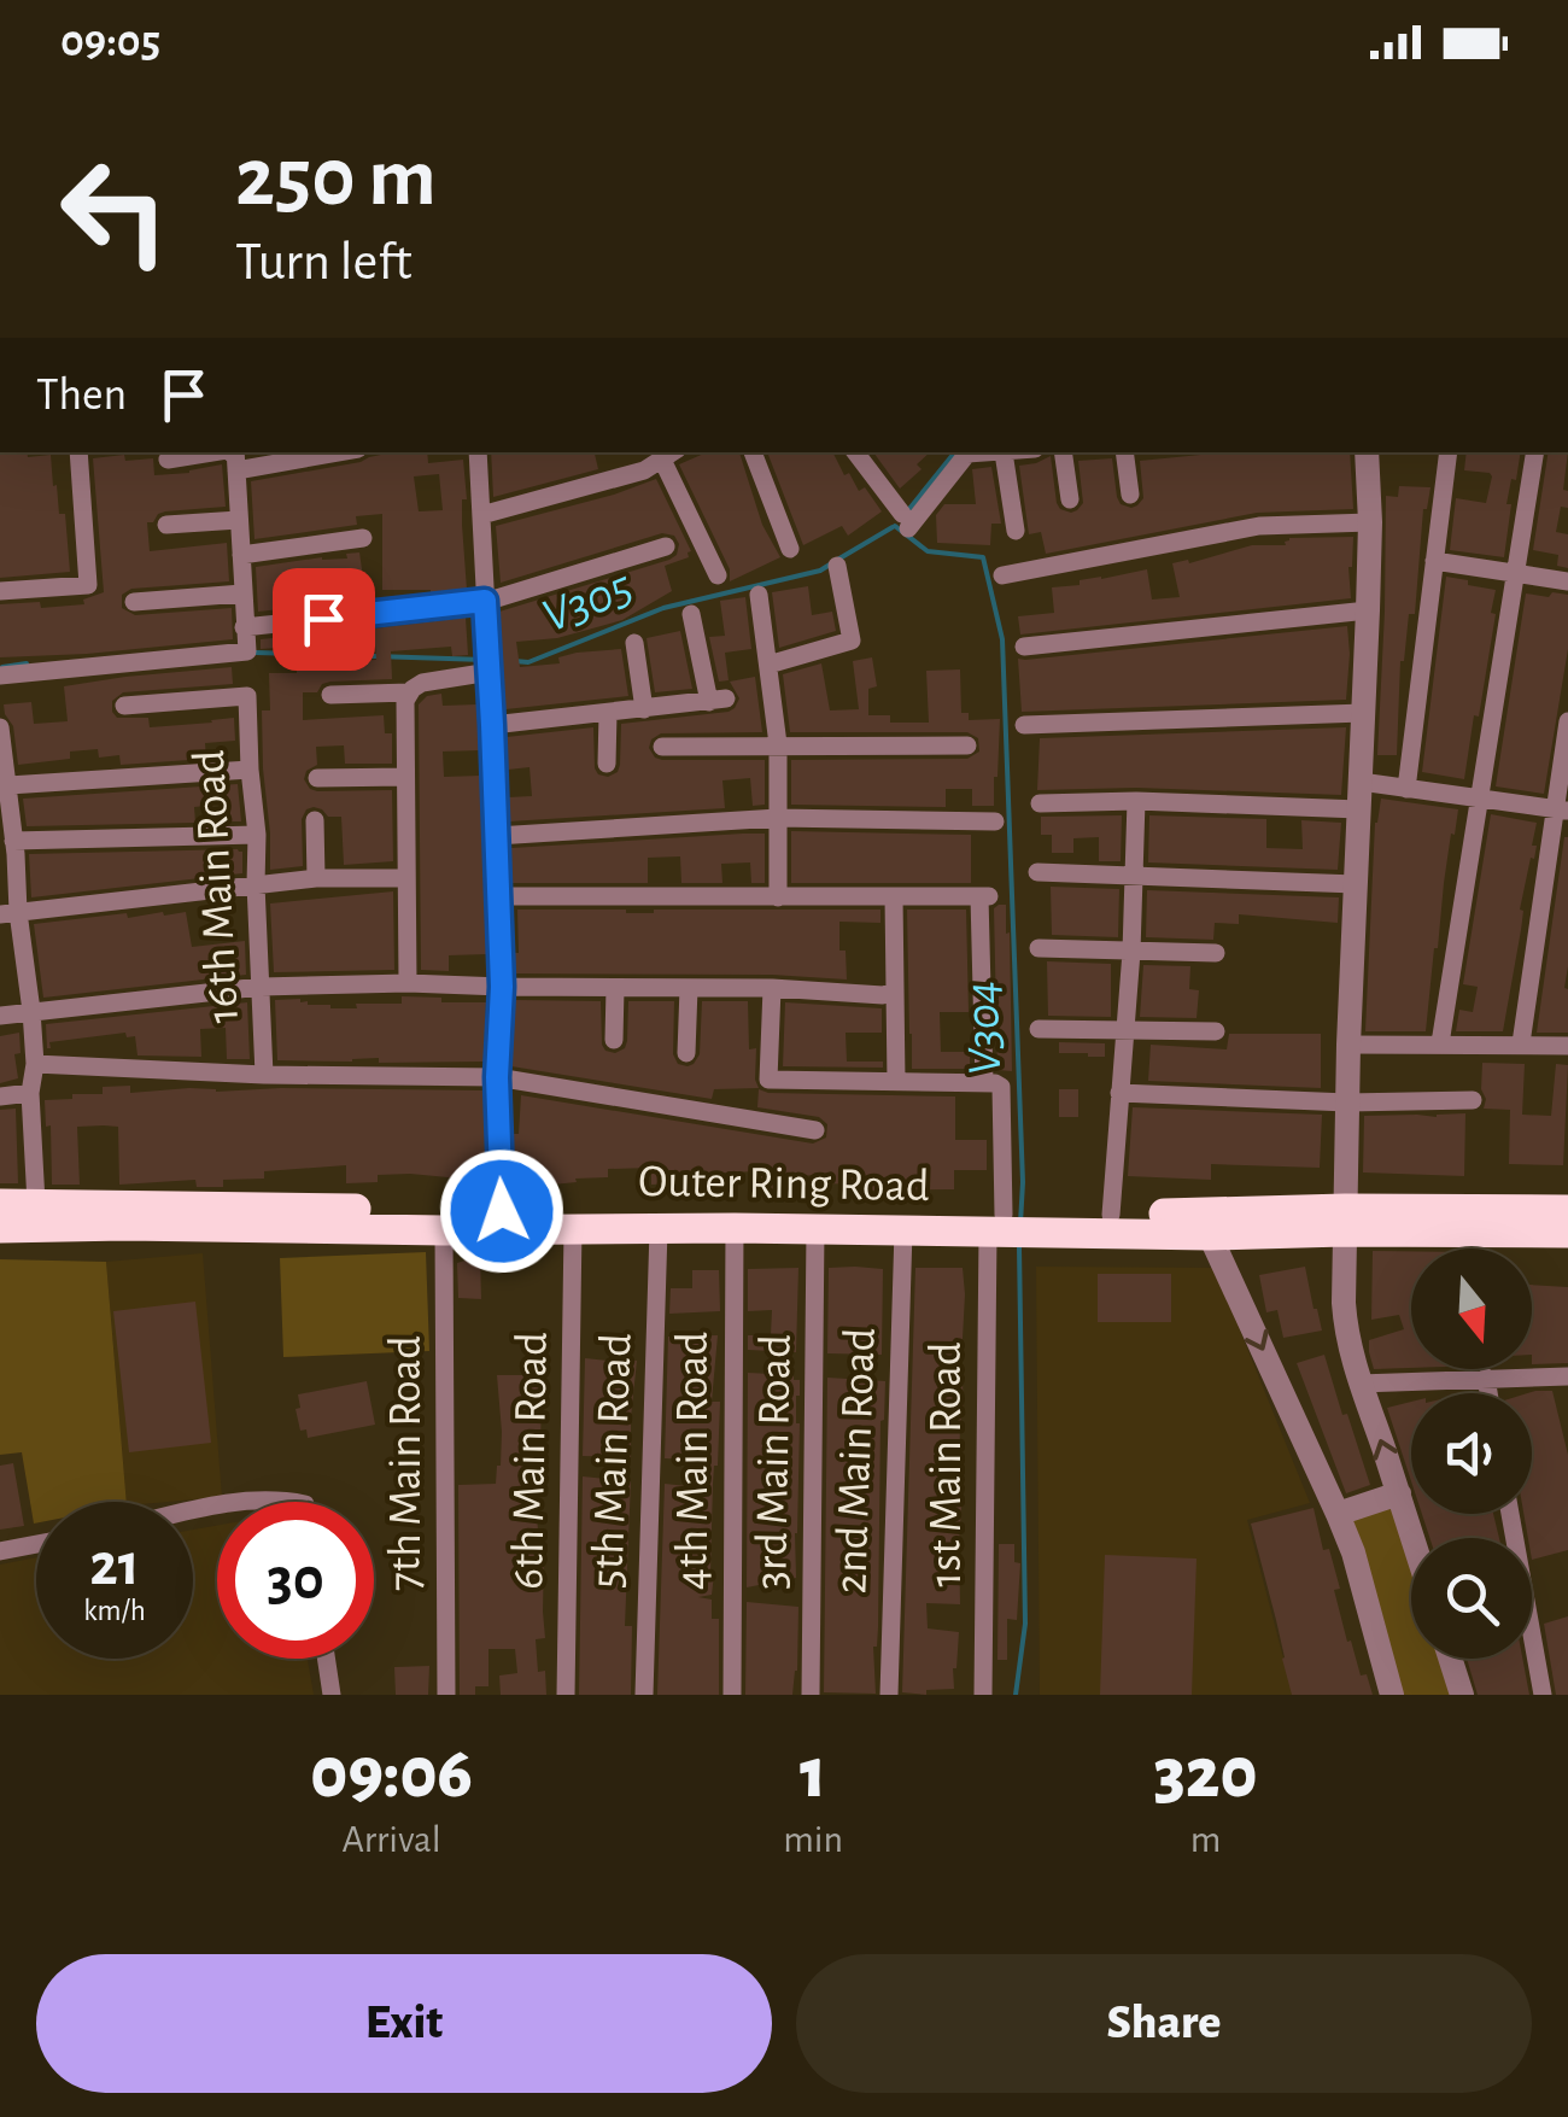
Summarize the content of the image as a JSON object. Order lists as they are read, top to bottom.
{
  "streets": {
    "highway": ["Outer Ring Road"],
    "street": [
      "16th Main Road",
      "6th Main Road",
      "5th Main Road",
      "4th Main Road",
      "2nd Main Road",
      "3rd Main Road",
      "7th Main Road",
      "1st Main Road"
    ]
  },
  "crossings": [
    ["Outer Ring Road", "6th Main Road"],
    ["Outer Ring Road", "5th Main Road"],
    ["Outer Ring Road", "4th Main Road"],
    ["Outer Ring Road", "2nd Main Road"],
    ["Outer Ring Road", "3rd Main Road"],
    ["Outer Ring Road", "7th Main Road"],
    ["Outer Ring Road", "1st Main Road"]
  ],
  "water": ["V305", "V304"],
  "north": "bottom",
  "page": {
    "status": "09:05",
    "turn": ["250 m", "Turn left"],
    "then": "Then",
    "speed": "21 km/h",
    "limit": "30",
    "eta": [
      "09:06",
      "Arrival",
      "1",
      "min",
      "320",
      "m"
    ],
    "buttons": ["Exit", "Share"]
  }
}
